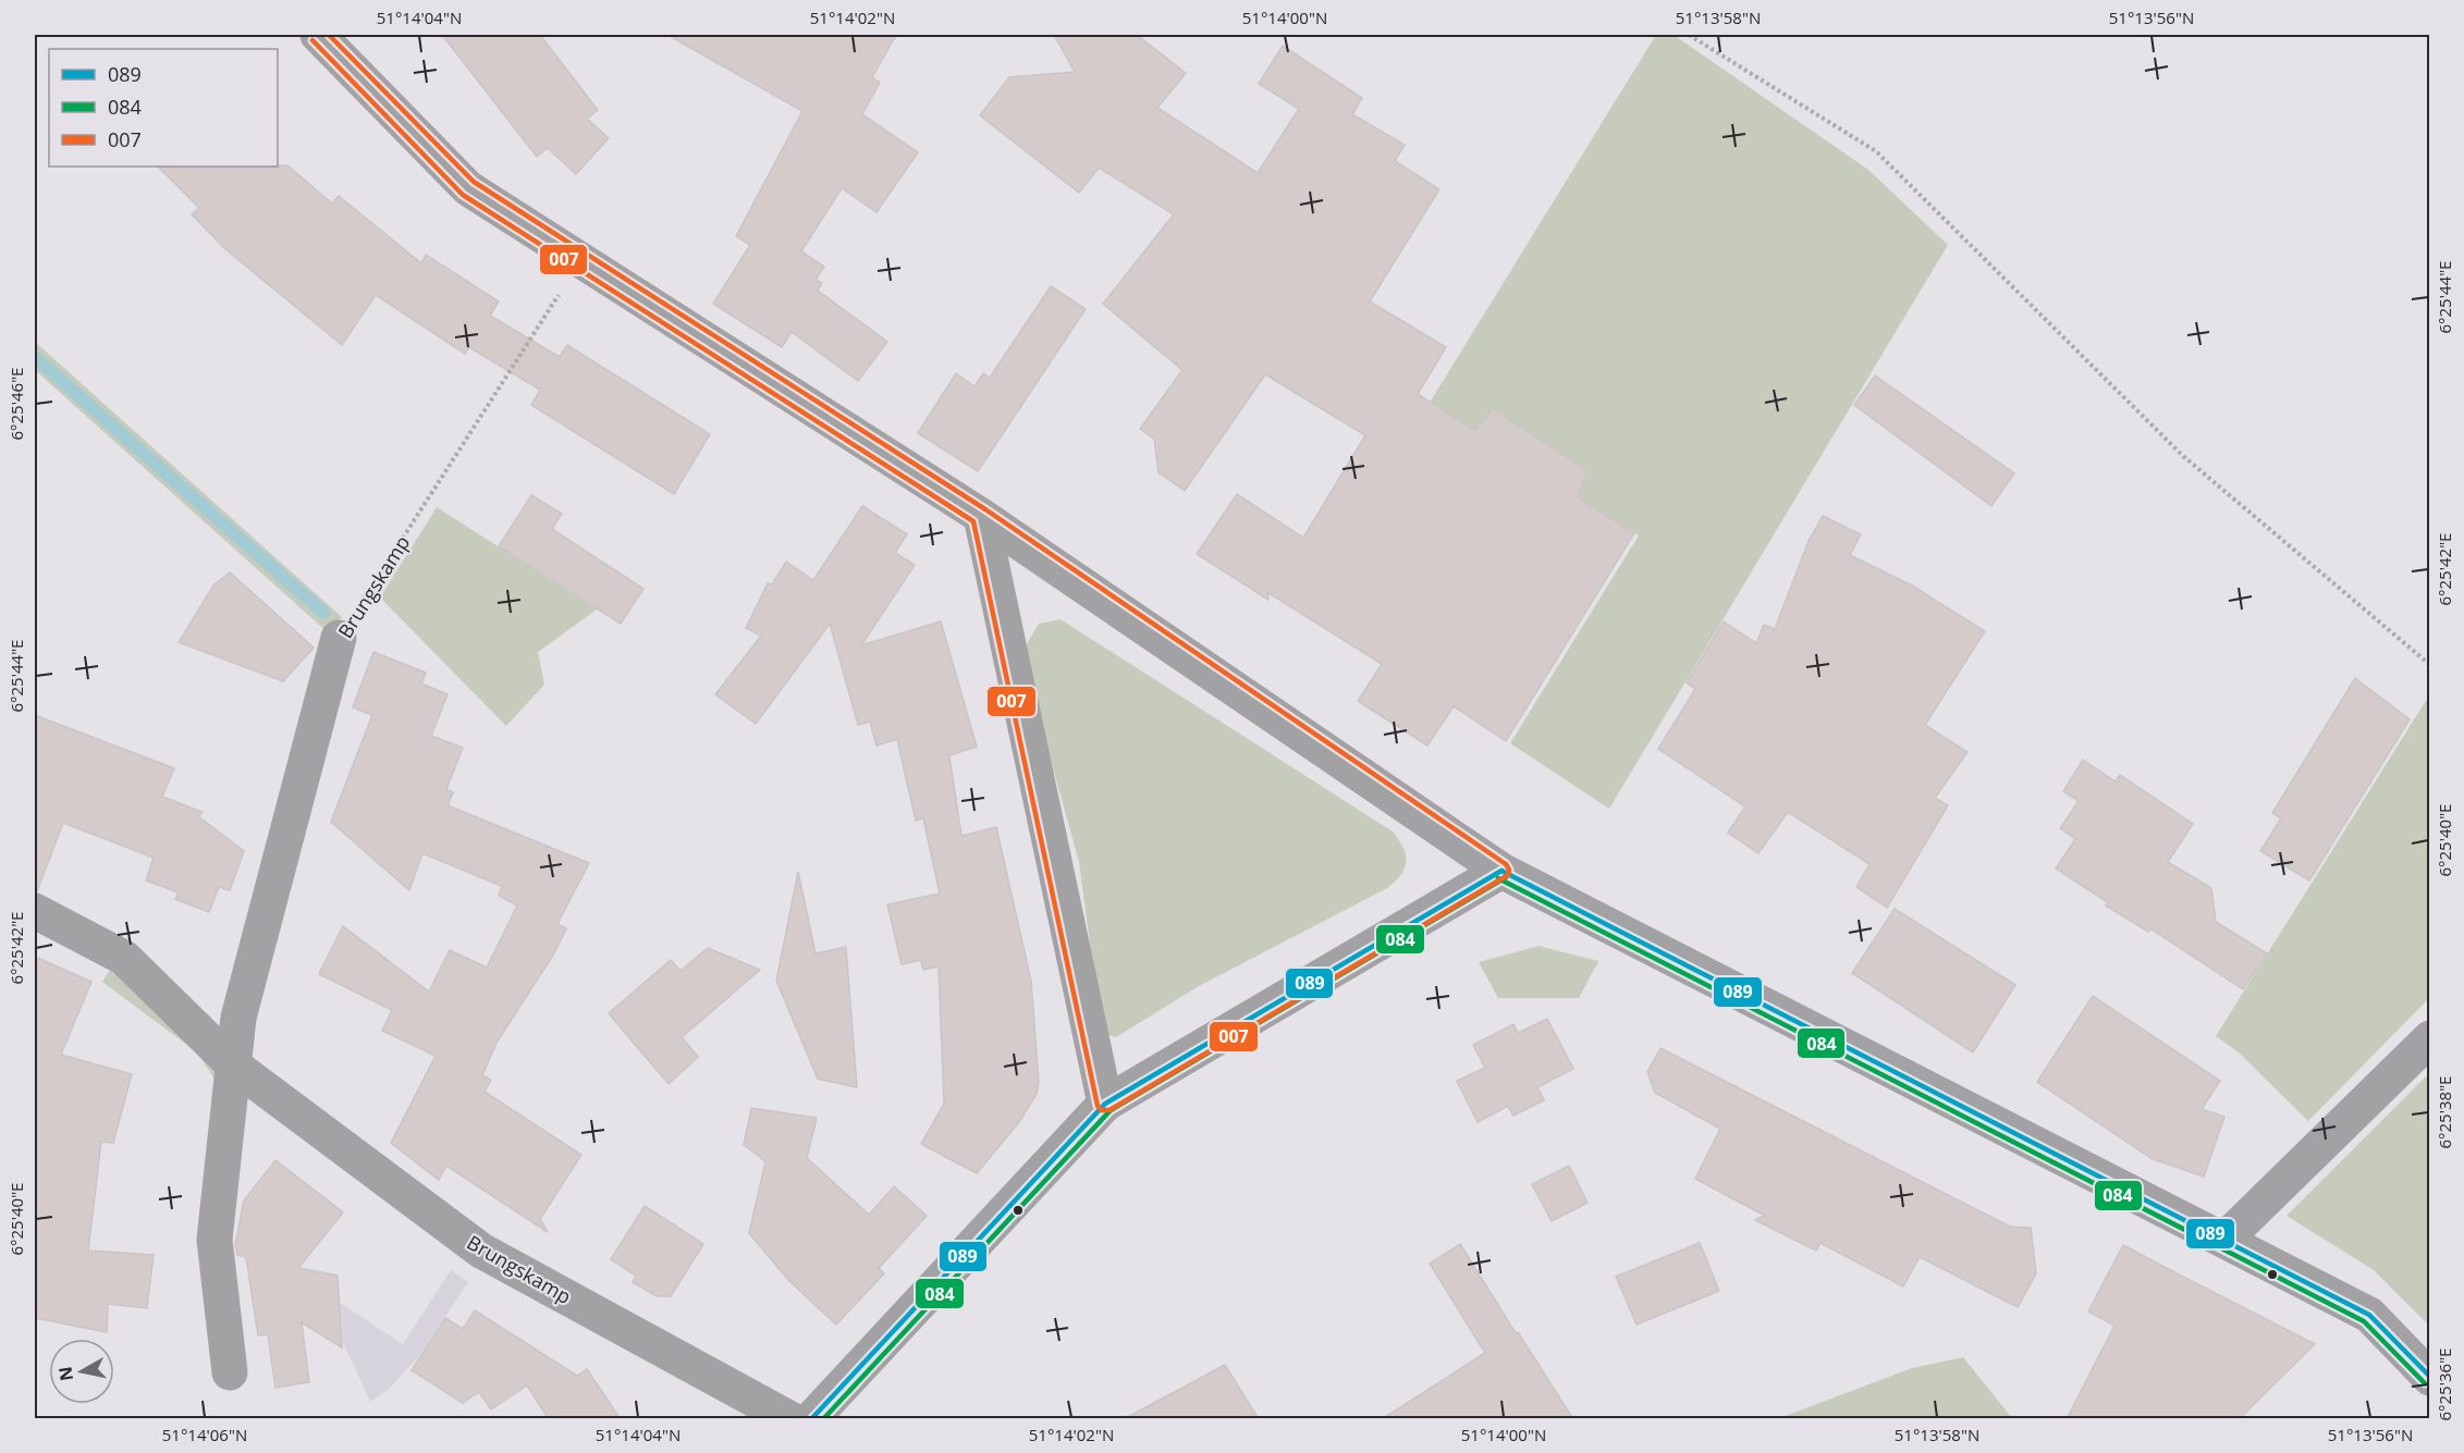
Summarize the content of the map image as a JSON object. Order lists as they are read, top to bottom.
{
  "streets": {
    "street": ["Brungskamp"]
  },
  "lines": ["transit line 007", "transit line 089", "transit line 084"],
  "legend": ["089", "084", "007"],
  "north": "left",
  "coordinates": [
    "51°14'04\"N",
    "51°14'02\"N",
    "51°14'00\"N",
    "51°13'58\"N",
    "51°13'56\"N",
    "6°25'44\"E",
    "6°25'46\"E",
    "6°25'42\"E",
    "6°25'40\"E",
    "6°25'38\"E",
    "6°25'36\"E",
    "51°14'06\"N"
  ]
}
